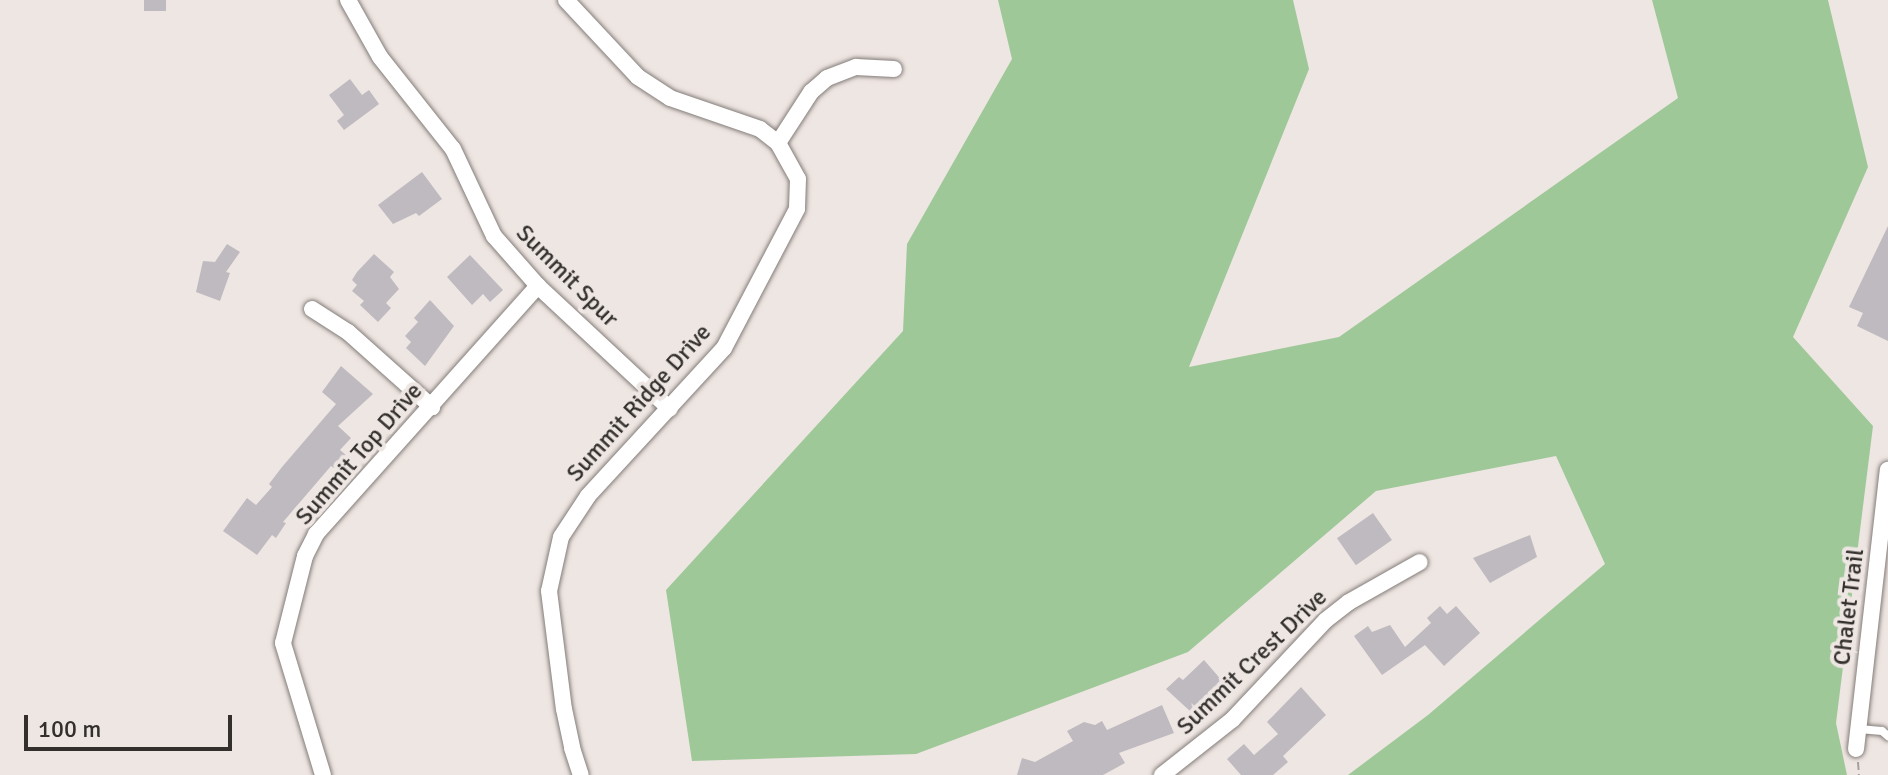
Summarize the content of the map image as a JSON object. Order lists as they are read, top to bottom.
{
  "streets": {
    "street": [
      "Summit Spur",
      "Summit Ridge Drive",
      "Summit Top Drive",
      "Chalet Trail",
      "Summit Crest Drive"
    ]
  },
  "crossings": [
    ["Summit Spur", "Summit Ridge Drive"],
    ["Summit Spur", "Summit Top Drive"]
  ],
  "scale_bar": "100 m"
}
